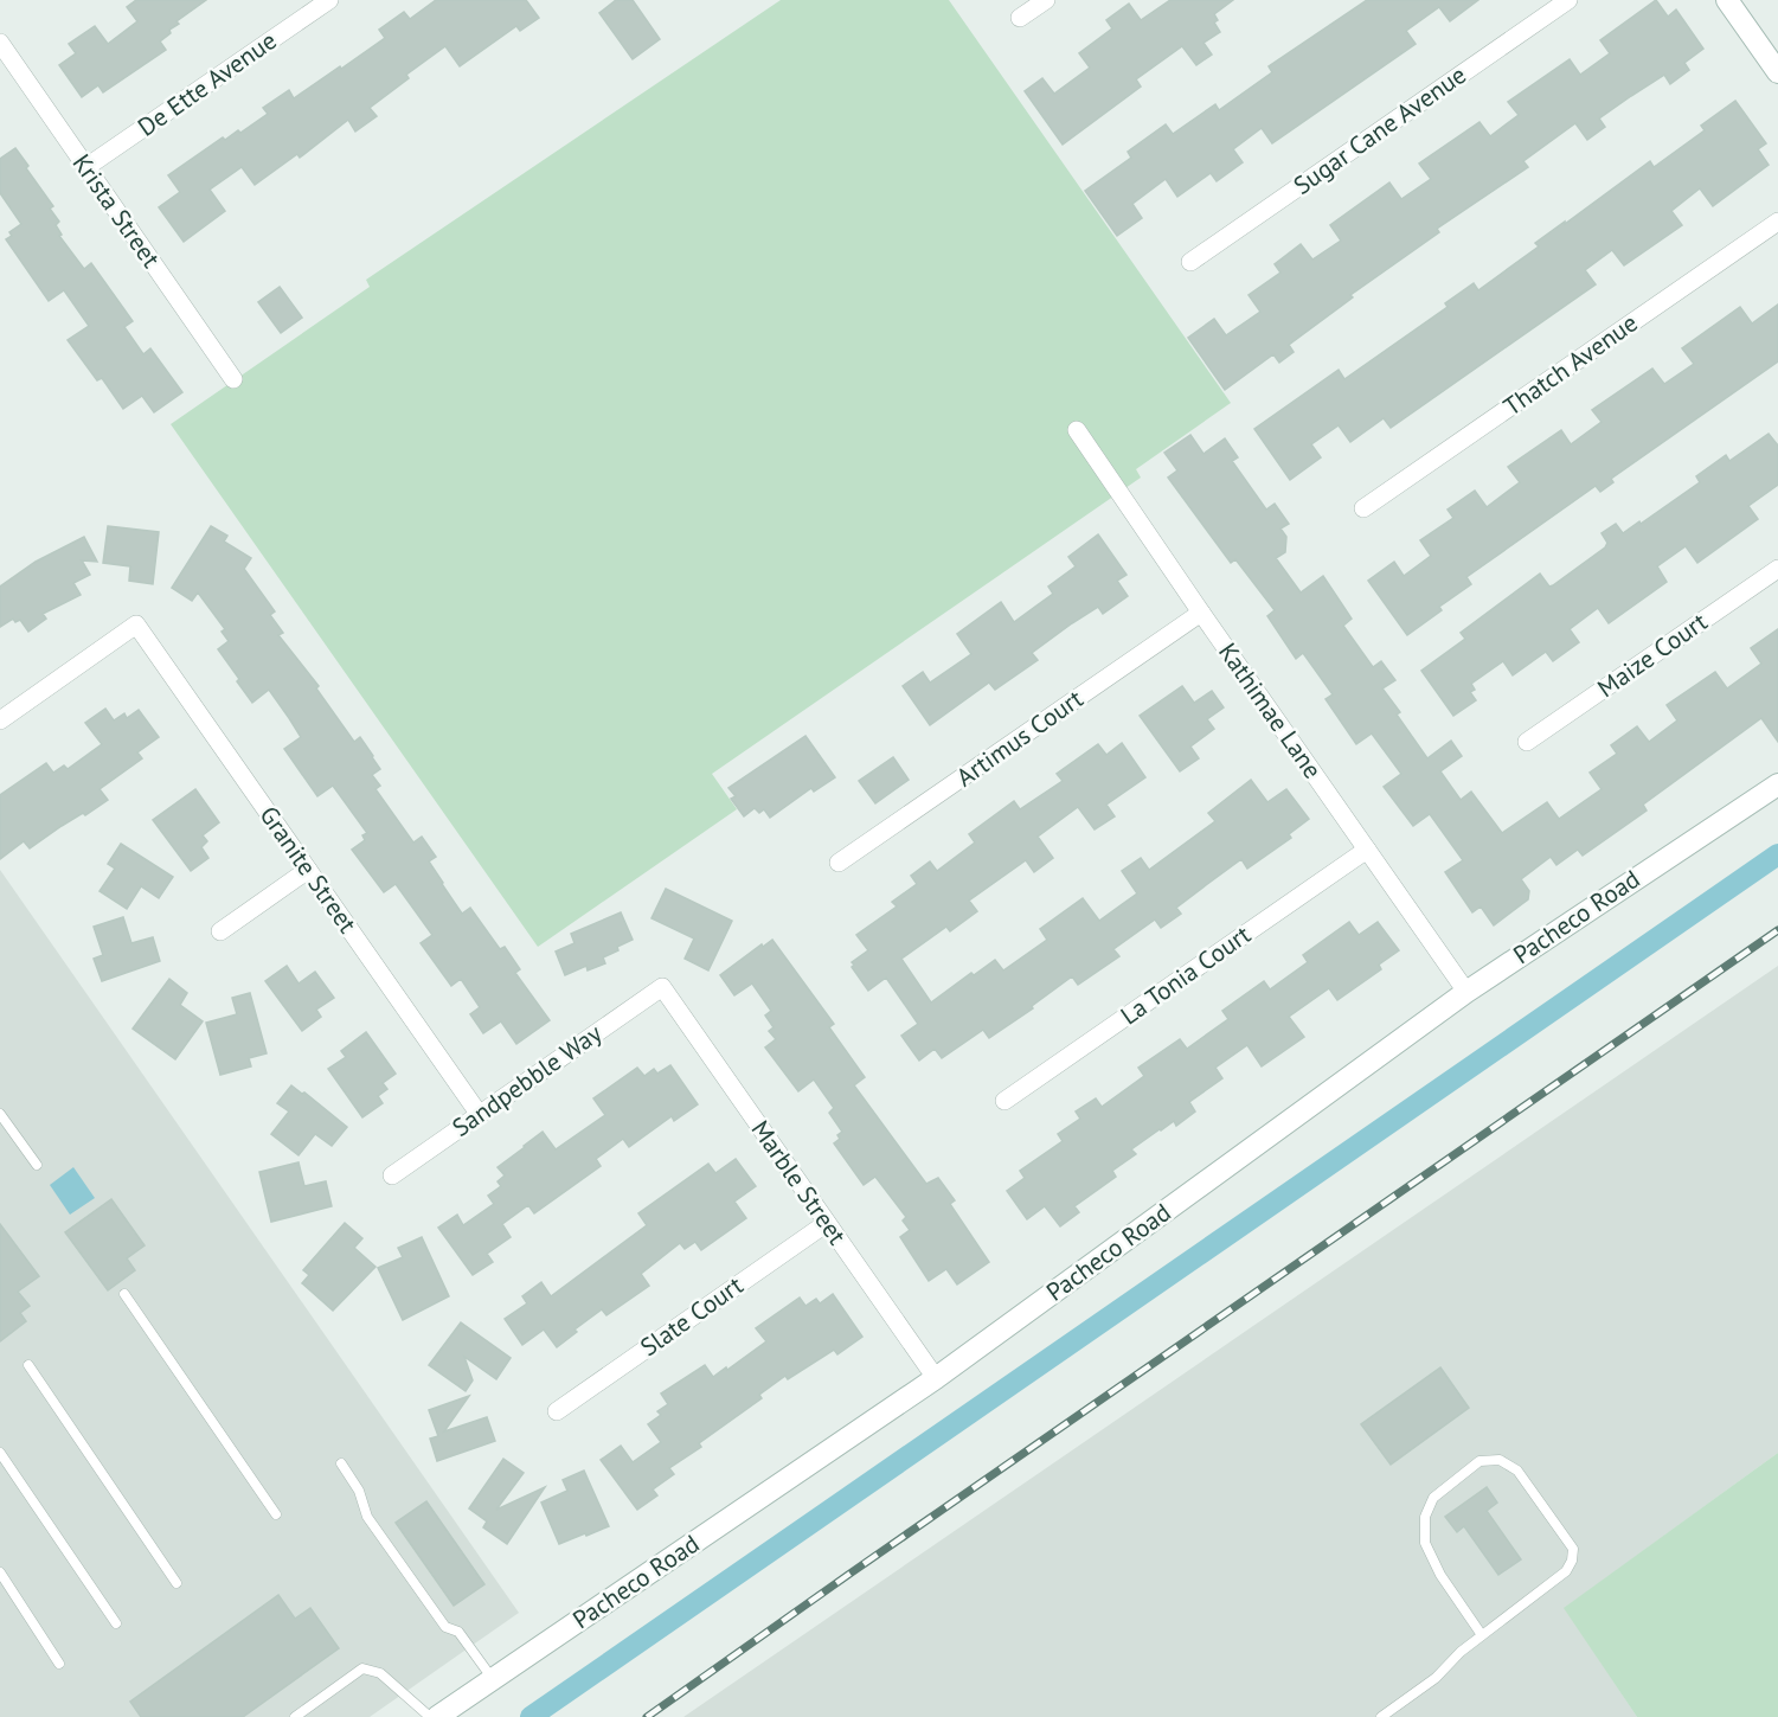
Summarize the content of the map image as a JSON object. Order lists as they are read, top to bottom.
{
  "streets": {
    "street": [
      "De Ette Avenue",
      "Sugar Cane Avenue",
      "Krista Street",
      "Thatch Avenue",
      "Maize Court",
      "Kathimae Lane",
      "Artimus Court",
      "Granite Street",
      "Pacheco Road",
      "La Tonia Court",
      "Sandpebble Way",
      "Marble Street",
      "Slate Court"
    ]
  },
  "crossings": [
    ["De Ette Avenue", "Krista Street"],
    ["Kathimae Lane", "Artimus Court"],
    ["Kathimae Lane", "Pacheco Road"],
    ["Kathimae Lane", "La Tonia Court"],
    ["Granite Street", "Sandpebble Way"],
    ["Pacheco Road", "Marble Street"],
    ["Sandpebble Way", "Marble Street"],
    ["Marble Street", "Slate Court"]
  ]
}
